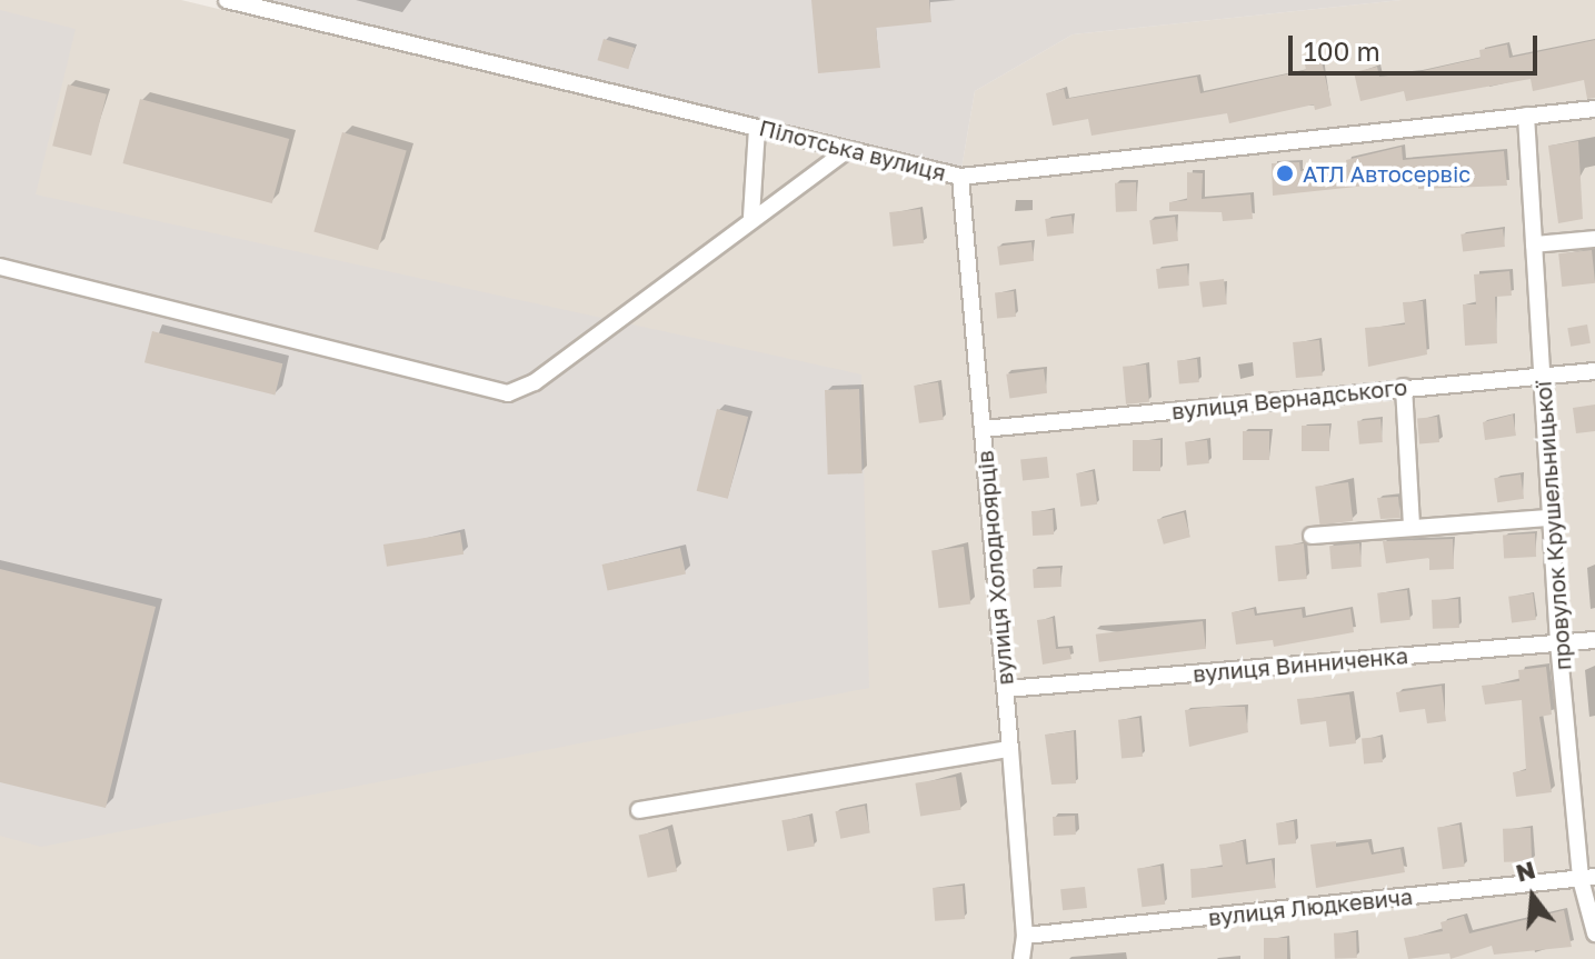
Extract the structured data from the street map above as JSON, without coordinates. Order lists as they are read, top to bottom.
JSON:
{
  "streets": {
    "street": [
      "Пілотська вулиця",
      "вулиця Вернадського",
      "провулок Крушельницької",
      "вулиця Холодноярців",
      "вулиця Винниченка",
      "вулиця Людкевича"
    ]
  },
  "crossings": [
    ["Пілотська вулиця", "провулок Крушельницької"],
    ["Пілотська вулиця", "вулиця Холодноярців"],
    ["вулиця Вернадського", "провулок Крушельницької"],
    ["вулиця Вернадського", "вулиця Холодноярців"],
    ["провулок Крушельницької", "вулиця Винниченка"],
    ["провулок Крушельницької", "вулиця Людкевича"],
    ["вулиця Холодноярців", "вулиця Винниченка"],
    ["вулиця Холодноярців", "вулиця Людкевича"]
  ],
  "places": ["АТЛ Автосервіс"],
  "scale_bar": "100 m",
  "north": "top"
}
